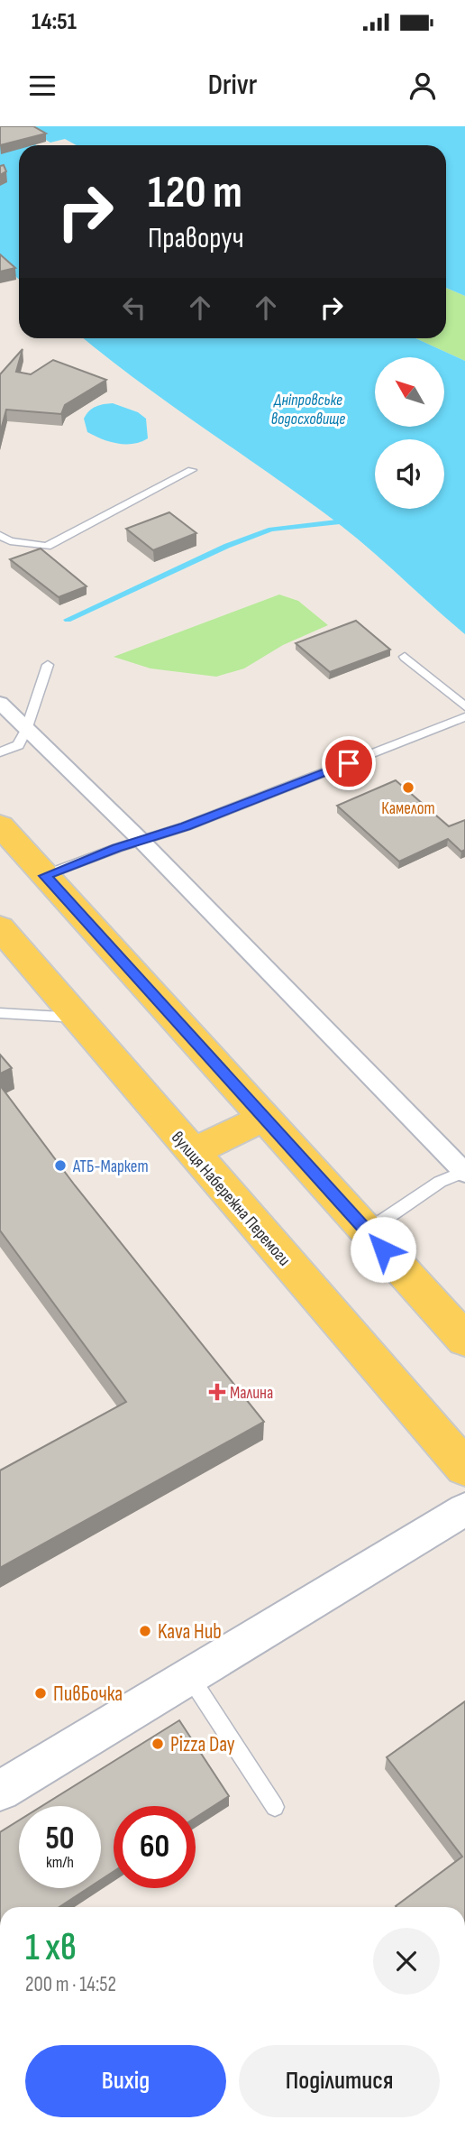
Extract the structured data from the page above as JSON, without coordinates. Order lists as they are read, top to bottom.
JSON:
{
  "streets": {
    "main road": ["вулиця Набережна Перемоги"]
  },
  "water": ["Дніпровське водосховище"],
  "places": {
    "other": [
      "Камелот",
      "АТБ-Маркет",
      "Kava Hub",
      "ПивБочка",
      "Pizza Day"
    ],
    "health": ["Малина"]
  },
  "north": "top left",
  "page": {
    "status": "14:51",
    "header": "Drivr",
    "turn": ["120 m", "Праворуч"],
    "speed": "50 km/h",
    "limit": "60",
    "heading": ["1 хв", "200 m · 14:52"],
    "buttons": ["Вихід", "Поділитися"]
  }
}
